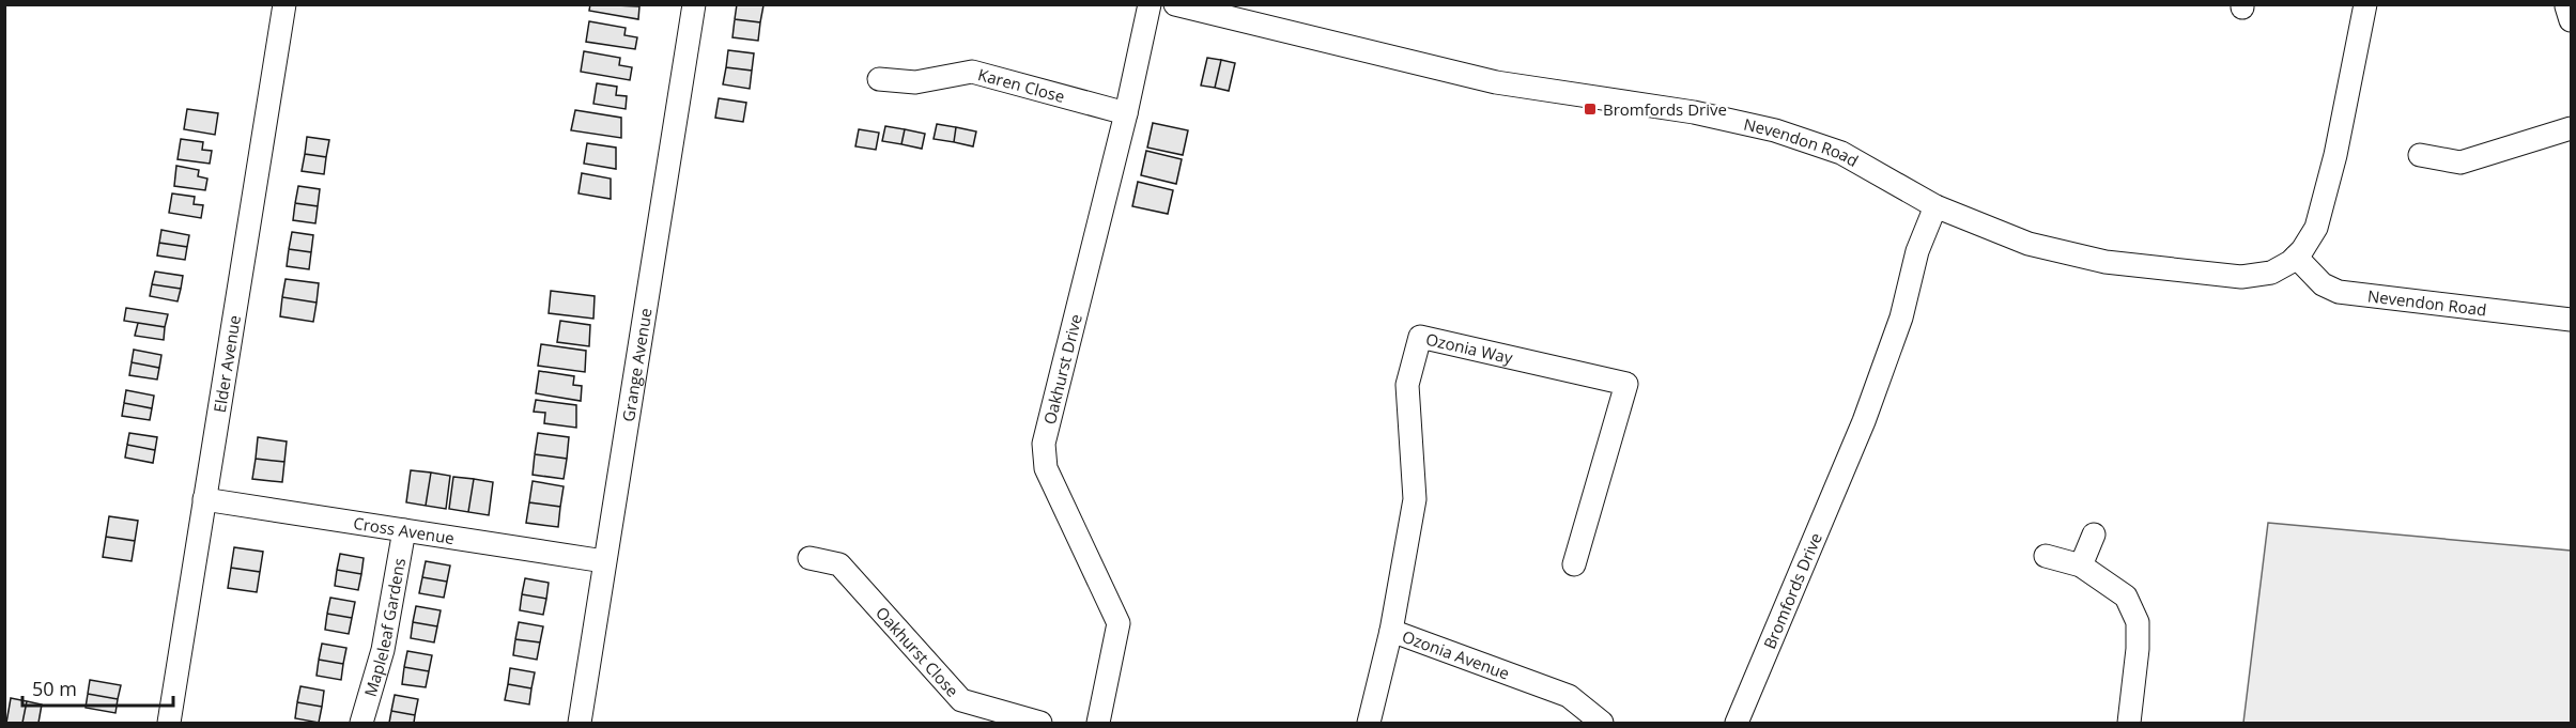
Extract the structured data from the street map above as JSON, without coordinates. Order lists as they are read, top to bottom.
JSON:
{
  "streets": {
    "street": [
      "Karen Close",
      "Nevendon Road",
      "Ozonia Way",
      "Elder Avenue",
      "Grange Avenue",
      "Oakhurst Drive",
      "Cross Avenue",
      "Bromfords Drive",
      "Mapleleaf Gardens",
      "Oakhurst Close",
      "Ozonia Avenue"
    ]
  },
  "crossings": [
    ["Karen Close", "Oakhurst Drive"],
    ["Nevendon Road", "Bromfords Drive"],
    ["Ozonia Way", "Ozonia Avenue"],
    ["Elder Avenue", "Cross Avenue"],
    ["Grange Avenue", "Cross Avenue"],
    ["Cross Avenue", "Mapleleaf Gardens"]
  ],
  "places": {
    "transit": ["Bromfords Drive"]
  },
  "scale_bar": "50 m"
}
